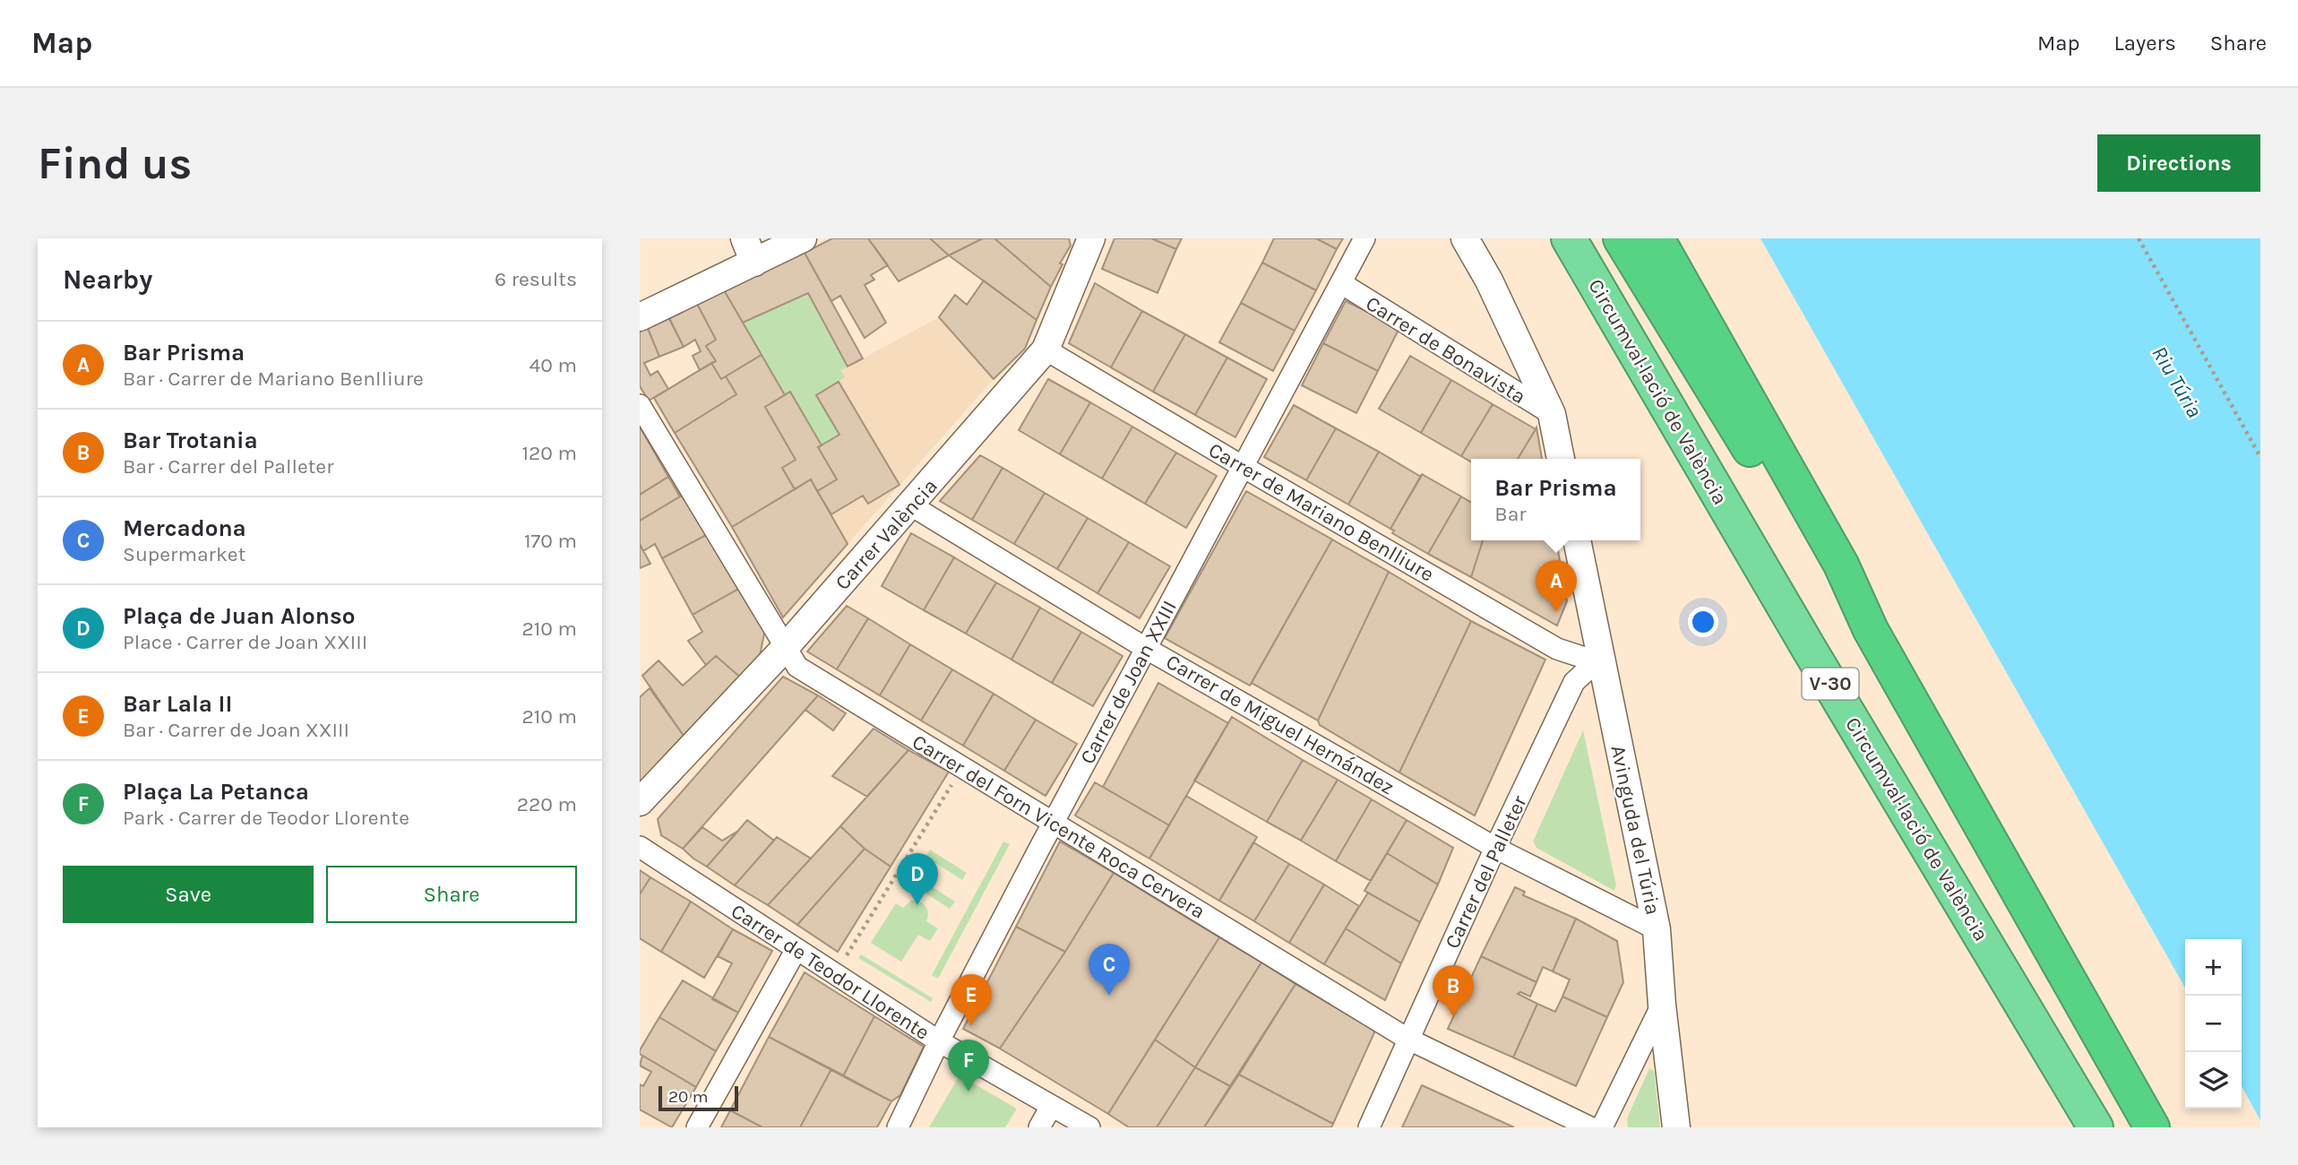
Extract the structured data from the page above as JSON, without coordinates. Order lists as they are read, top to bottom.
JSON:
{
  "streets": {
    "highway": ["Circumval·lació de València", "V-30"],
    "street": [
      "Carrer de Bonavista",
      "Carrer de Mariano Benlliure",
      "Carrer València",
      "Carrer de Joan XXIII",
      "Carrer de Miguel Hernández",
      "Carrer del Forn Vicente Roca Cervera",
      "Avinguda del Túria",
      "Carrer del Palleter",
      "Carrer de Teodor Llorente"
    ]
  },
  "crossings": [
    ["Carrer de Bonavista", "Carrer de Joan XXIII"],
    ["Carrer de Mariano Benlliure", "Carrer València"],
    ["Carrer de Mariano Benlliure", "Carrer de Joan XXIII"],
    ["Carrer de Mariano Benlliure", "Avinguda del Túria"],
    ["Carrer de Mariano Benlliure", "Carrer del Palleter"],
    ["Carrer València", "Carrer de Miguel Hernández"],
    ["Carrer València", "Carrer del Forn Vicente Roca Cervera"],
    ["Carrer de Joan XXIII", "Carrer de Miguel Hernández"],
    ["Carrer de Joan XXIII", "Carrer del Forn Vicente Roca Cervera"],
    ["Carrer de Joan XXIII", "Carrer de Teodor Llorente"],
    ["Carrer de Miguel Hernández", "Avinguda del Túria"],
    ["Carrer de Miguel Hernández", "Carrer del Palleter"],
    ["Carrer del Forn Vicente Roca Cervera", "Carrer del Palleter"],
    ["Avinguda del Túria", "Carrer del Palleter"]
  ],
  "water": ["Riu Túria"],
  "scale_bar": "20 m",
  "page": {
    "header": "Map",
    "nav": ["Map", "Layers", "Share"],
    "buttons": [
      "Directions",
      ["Save", "Share"]
    ],
    "title": "Find us",
    "heading": ["Nearby", "6 results"],
    "list": [
      {
        "mark": "A",
        "name": "Bar Prisma",
        "note": "Bar · Carrer de Mariano Benlliure",
        "value": "40 m"
      },
      {
        "mark": "B",
        "name": "Bar Trotania",
        "note": "Bar · Carrer del Palleter",
        "value": "120 m"
      },
      {
        "mark": "C",
        "name": "Mercadona",
        "note": "Supermarket",
        "value": "170 m"
      },
      {
        "mark": "D",
        "name": "Plaça de Juan Alonso",
        "note": "Place · Carrer de Joan XXIII",
        "value": "210 m"
      },
      {
        "mark": "E",
        "name": "Bar Lala II",
        "note": "Bar · Carrer de Joan XXIII",
        "value": "210 m"
      },
      {
        "mark": "F",
        "name": "Plaça La Petanca",
        "note": "Park · Carrer de Teodor Llorente",
        "value": "220 m"
      }
    ],
    "popup": ["Bar Prisma", "Bar"],
    "pins": [
      "A",
      "D",
      "C",
      "B",
      "E",
      "F"
    ],
    "map_buttons": ["+", "−"],
    "scale": "20 m"
  }
}
